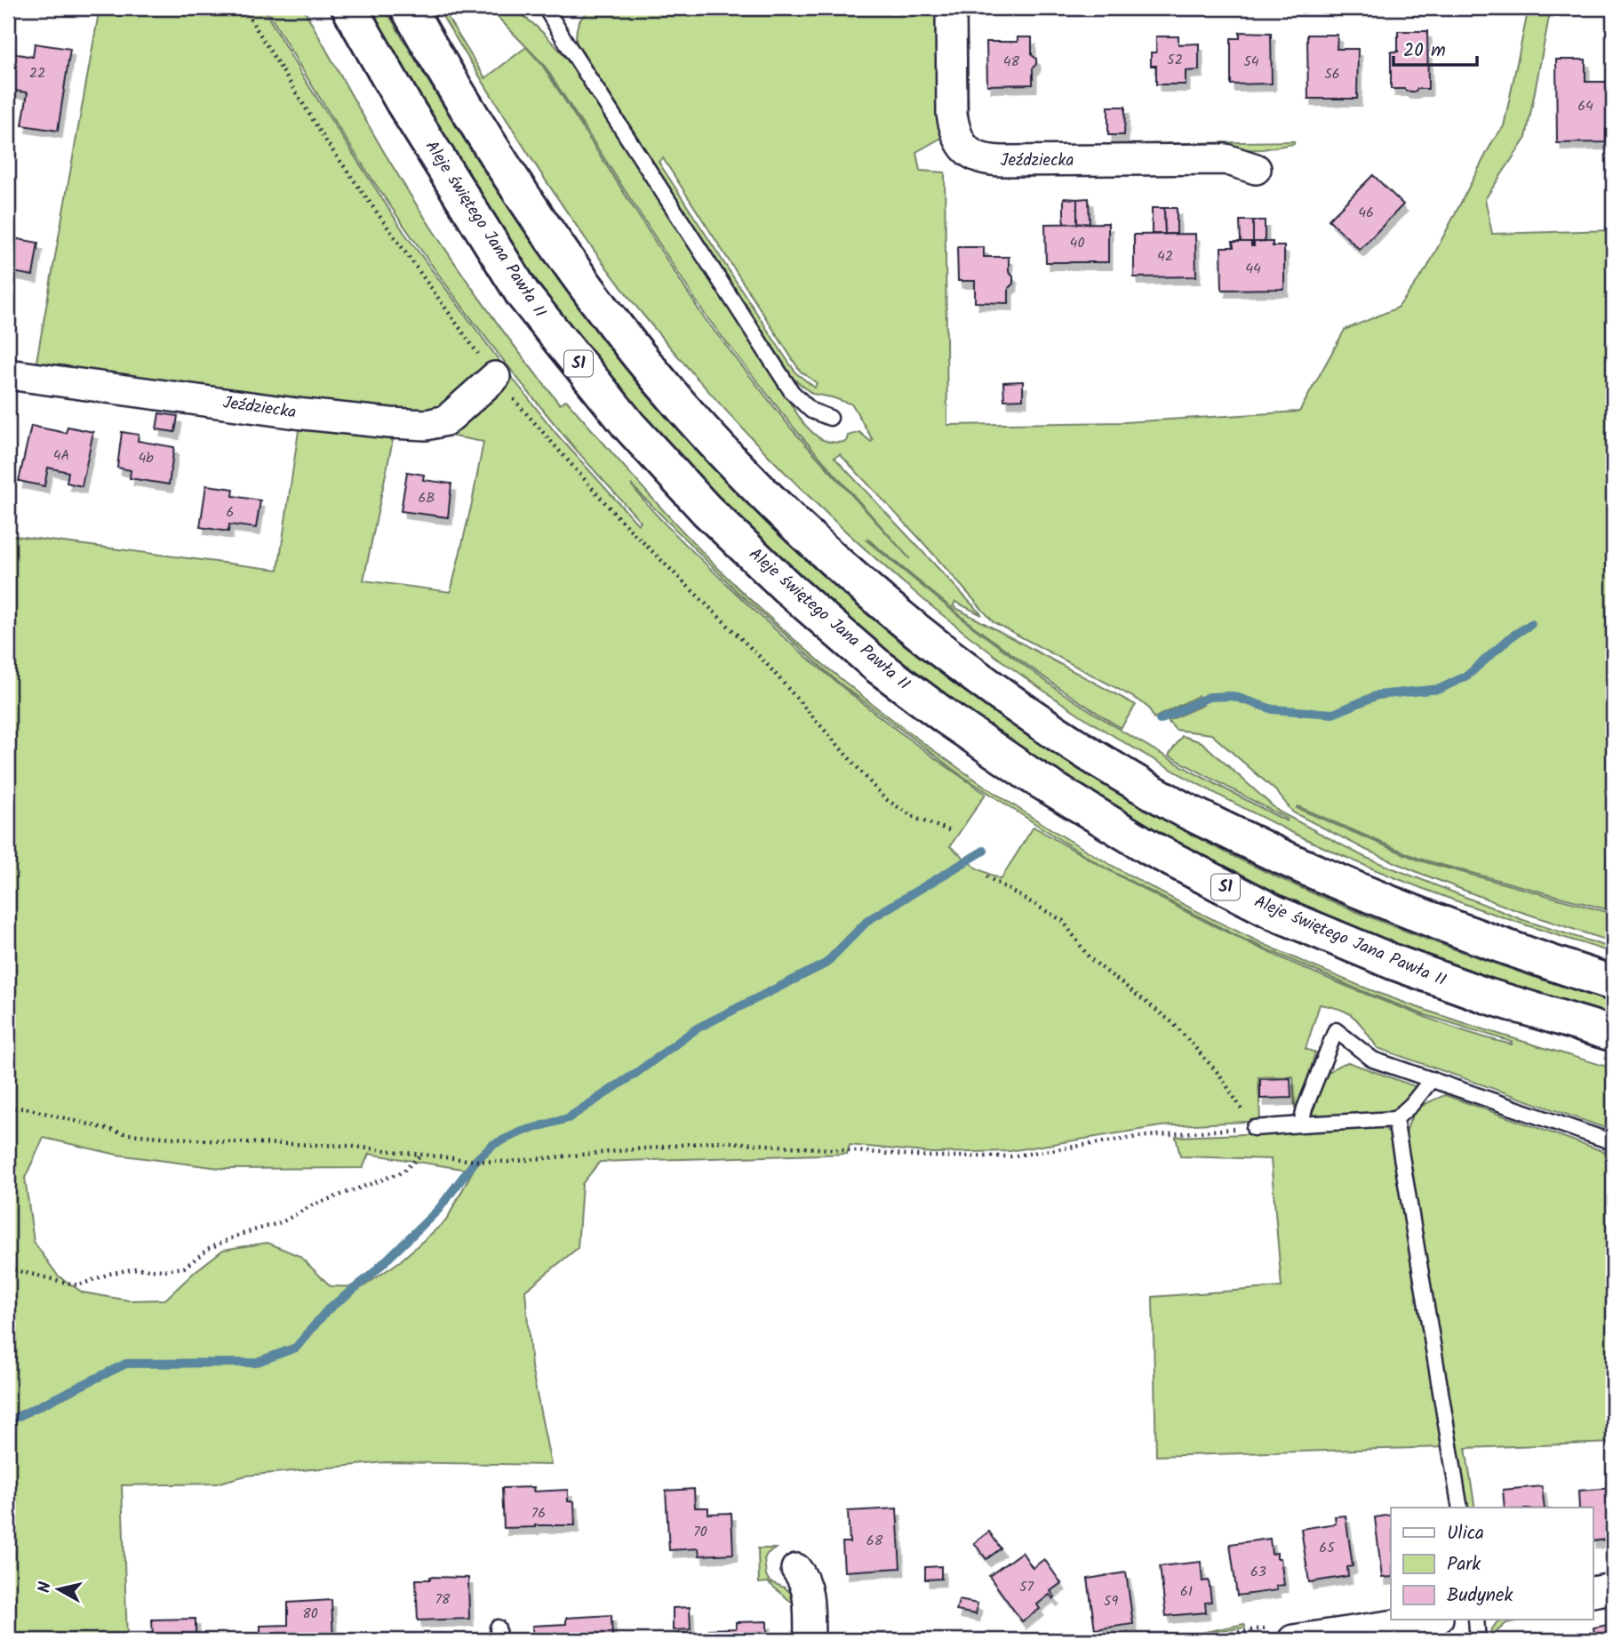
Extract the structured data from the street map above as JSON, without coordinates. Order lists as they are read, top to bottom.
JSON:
{
  "streets": {
    "highway": ["Aleje świętego Jana Pawła II", "S1"],
    "street": ["Jeździecka"]
  },
  "house_numbers": [
    "52",
    "48",
    "54",
    "22",
    "56",
    "64",
    "46",
    "40",
    "42",
    "44",
    "4A",
    "4b",
    "6B",
    "6",
    "76",
    "70",
    "68",
    "65",
    "63",
    "57",
    "61",
    "78",
    "59",
    "80"
  ],
  "legend": ["Ulica", "Park", "Budynek"],
  "scale_bar": "20 m",
  "north": "left"
}
